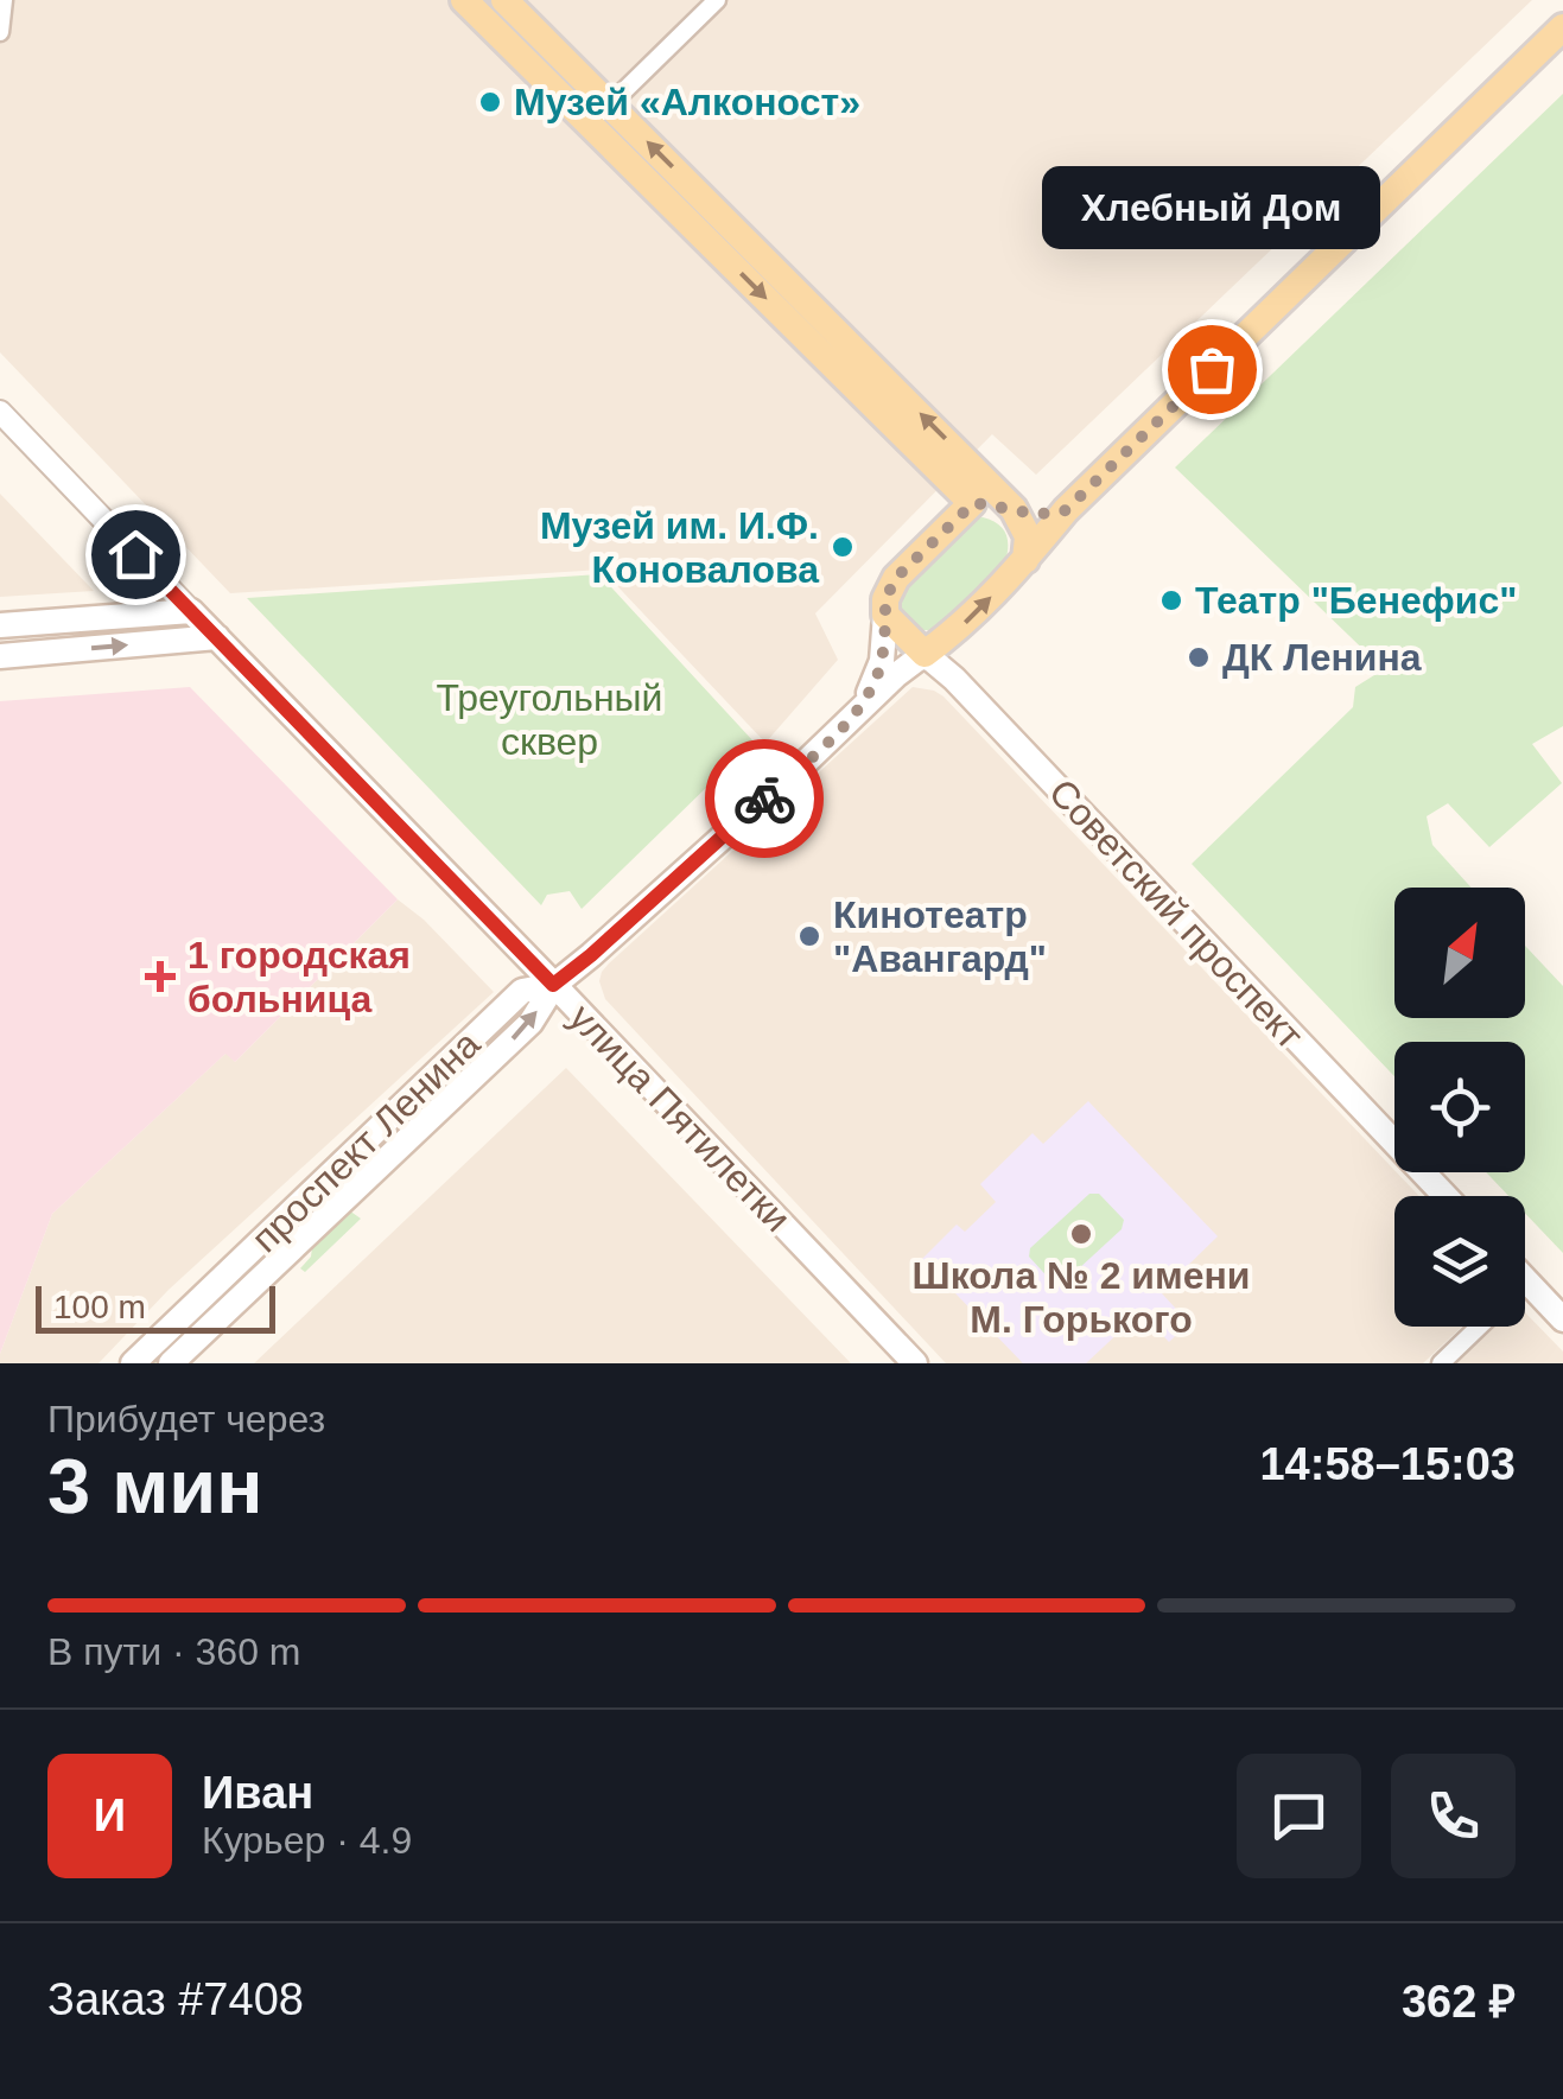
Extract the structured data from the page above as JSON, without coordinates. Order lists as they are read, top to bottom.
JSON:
{
  "streets": {
    "main road": ["Советский проспект", "улица Пятилетки", "проспект Ленина"]
  },
  "crossings": [
    ["Советский проспект", "проспект Ленина"],
    ["улица Пятилетки", "проспект Ленина"]
  ],
  "parks": ["Треугольный сквер"],
  "places": {
    "other": [
      "Музей «Алконост»",
      "Хлебный Дом",
      "Музей им. И.Ф. Коновалова",
      "Театр \"Бенефис\"",
      "ДК Ленина",
      "Кинотеатр \"Авангард\"",
      "Школа № 2 имени М. Горького"
    ],
    "health": ["1 городская больница"]
  },
  "scale_bar": "100 m",
  "north": "top right",
  "page": {
    "bubble": "Хлебный Дом",
    "scale": "100 m",
    "heading": ["3 мин", "Прибудет через", "14:58–15:03"],
    "panel": [
      "Иван",
      "Курьер · 4.9",
      "Заказ #7408",
      "362 ₽"
    ],
    "bar": "В пути · 360 m",
    "round": "И"
  }
}
